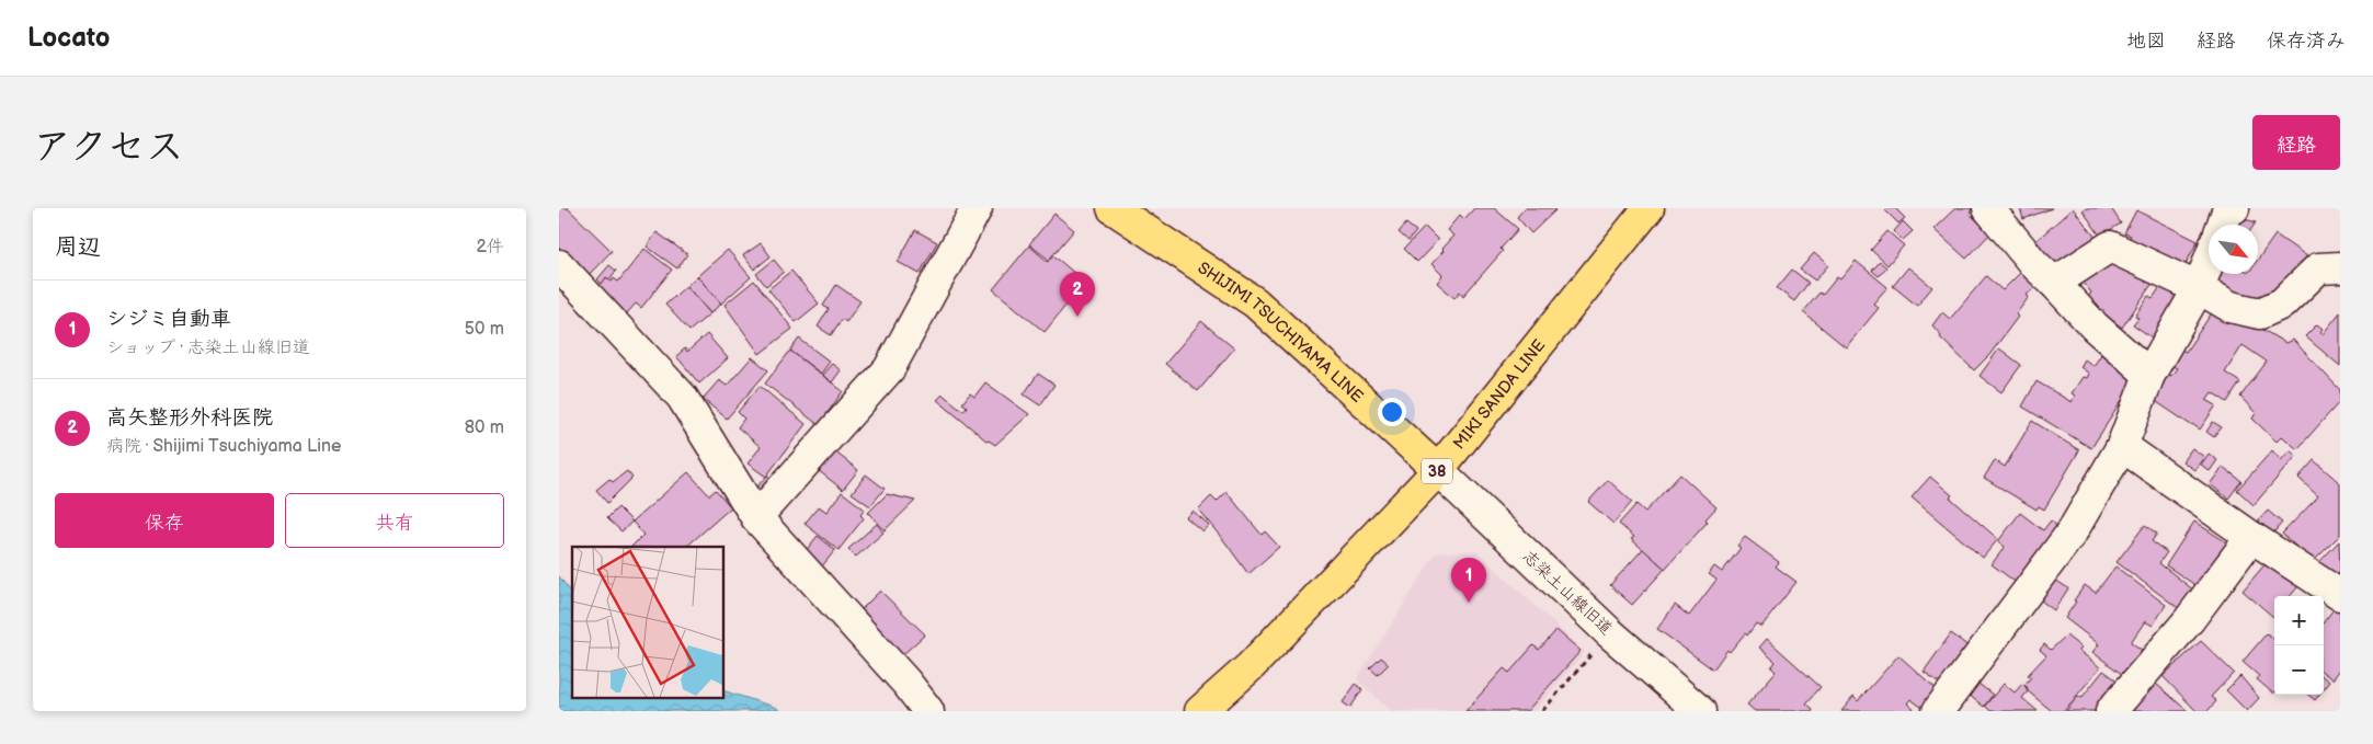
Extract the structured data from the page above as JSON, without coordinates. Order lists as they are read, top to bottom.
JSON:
{
  "streets": {
    "main road": ["SHIJIMI TSUCHIYAMA LINE", "MIKI SANDA LINE", "38"],
    "street": ["志染土山線旧道"]
  },
  "crossings": [
    ["SHIJIMI TSUCHIYAMA LINE", "MIKI SANDA LINE"],
    ["SHIJIMI TSUCHIYAMA LINE", "志染土山線旧道"],
    ["MIKI SANDA LINE", "志染土山線旧道"]
  ],
  "north": "bottom right",
  "page": {
    "header": "Locato",
    "nav": ["地図", "経路", "保存済み"],
    "title": "アクセス",
    "buttons": [
      "経路",
      ["保存", "共有"]
    ],
    "heading": ["周辺", "2件"],
    "pins": ["2", "1"],
    "list": [
      {
        "mark": "1",
        "name": "シジミ自動車",
        "note": "ショップ · 志染土山線旧道",
        "value": "50 m"
      },
      {
        "mark": "2",
        "name": "高矢整形外科医院",
        "note": "病院 · Shijimi Tsuchiyama Line",
        "value": "80 m"
      }
    ],
    "map_buttons": ["+", "−"]
  }
}
